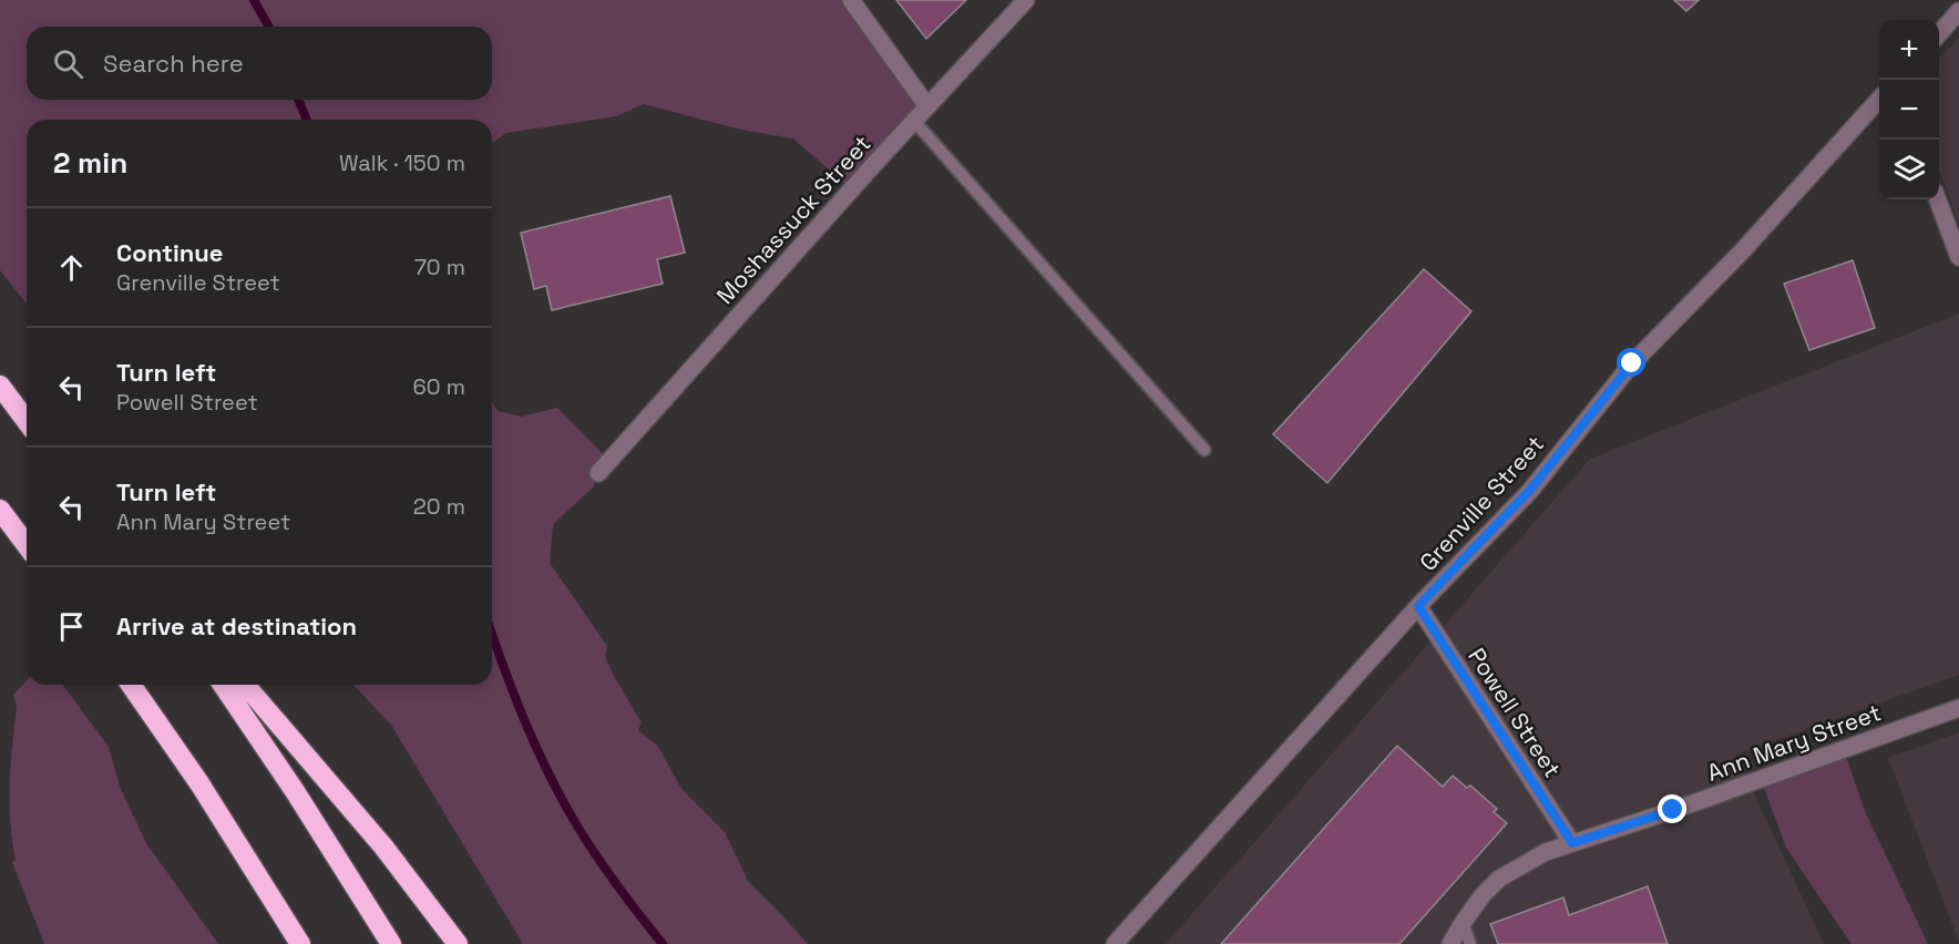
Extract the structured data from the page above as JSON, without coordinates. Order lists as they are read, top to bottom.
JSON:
{
  "streets": {
    "street": [
      "Moshassuck Street",
      "Grenville Street",
      "Powell Street",
      "Ann Mary Street"
    ]
  },
  "crossings": [
    ["Grenville Street", "Powell Street"],
    ["Powell Street", "Ann Mary Street"]
  ],
  "page": {
    "map_buttons": ["+", "−"],
    "search": "Search here",
    "heading": ["2 min", "Walk · 150 m"],
    "list": [
      ["Continue", "Grenville Street", "70 m"],
      ["Turn left", "Powell Street", "60 m"],
      ["Turn left", "Ann Mary Street", "20 m"],
      "Arrive at destination"
    ]
  }
}
